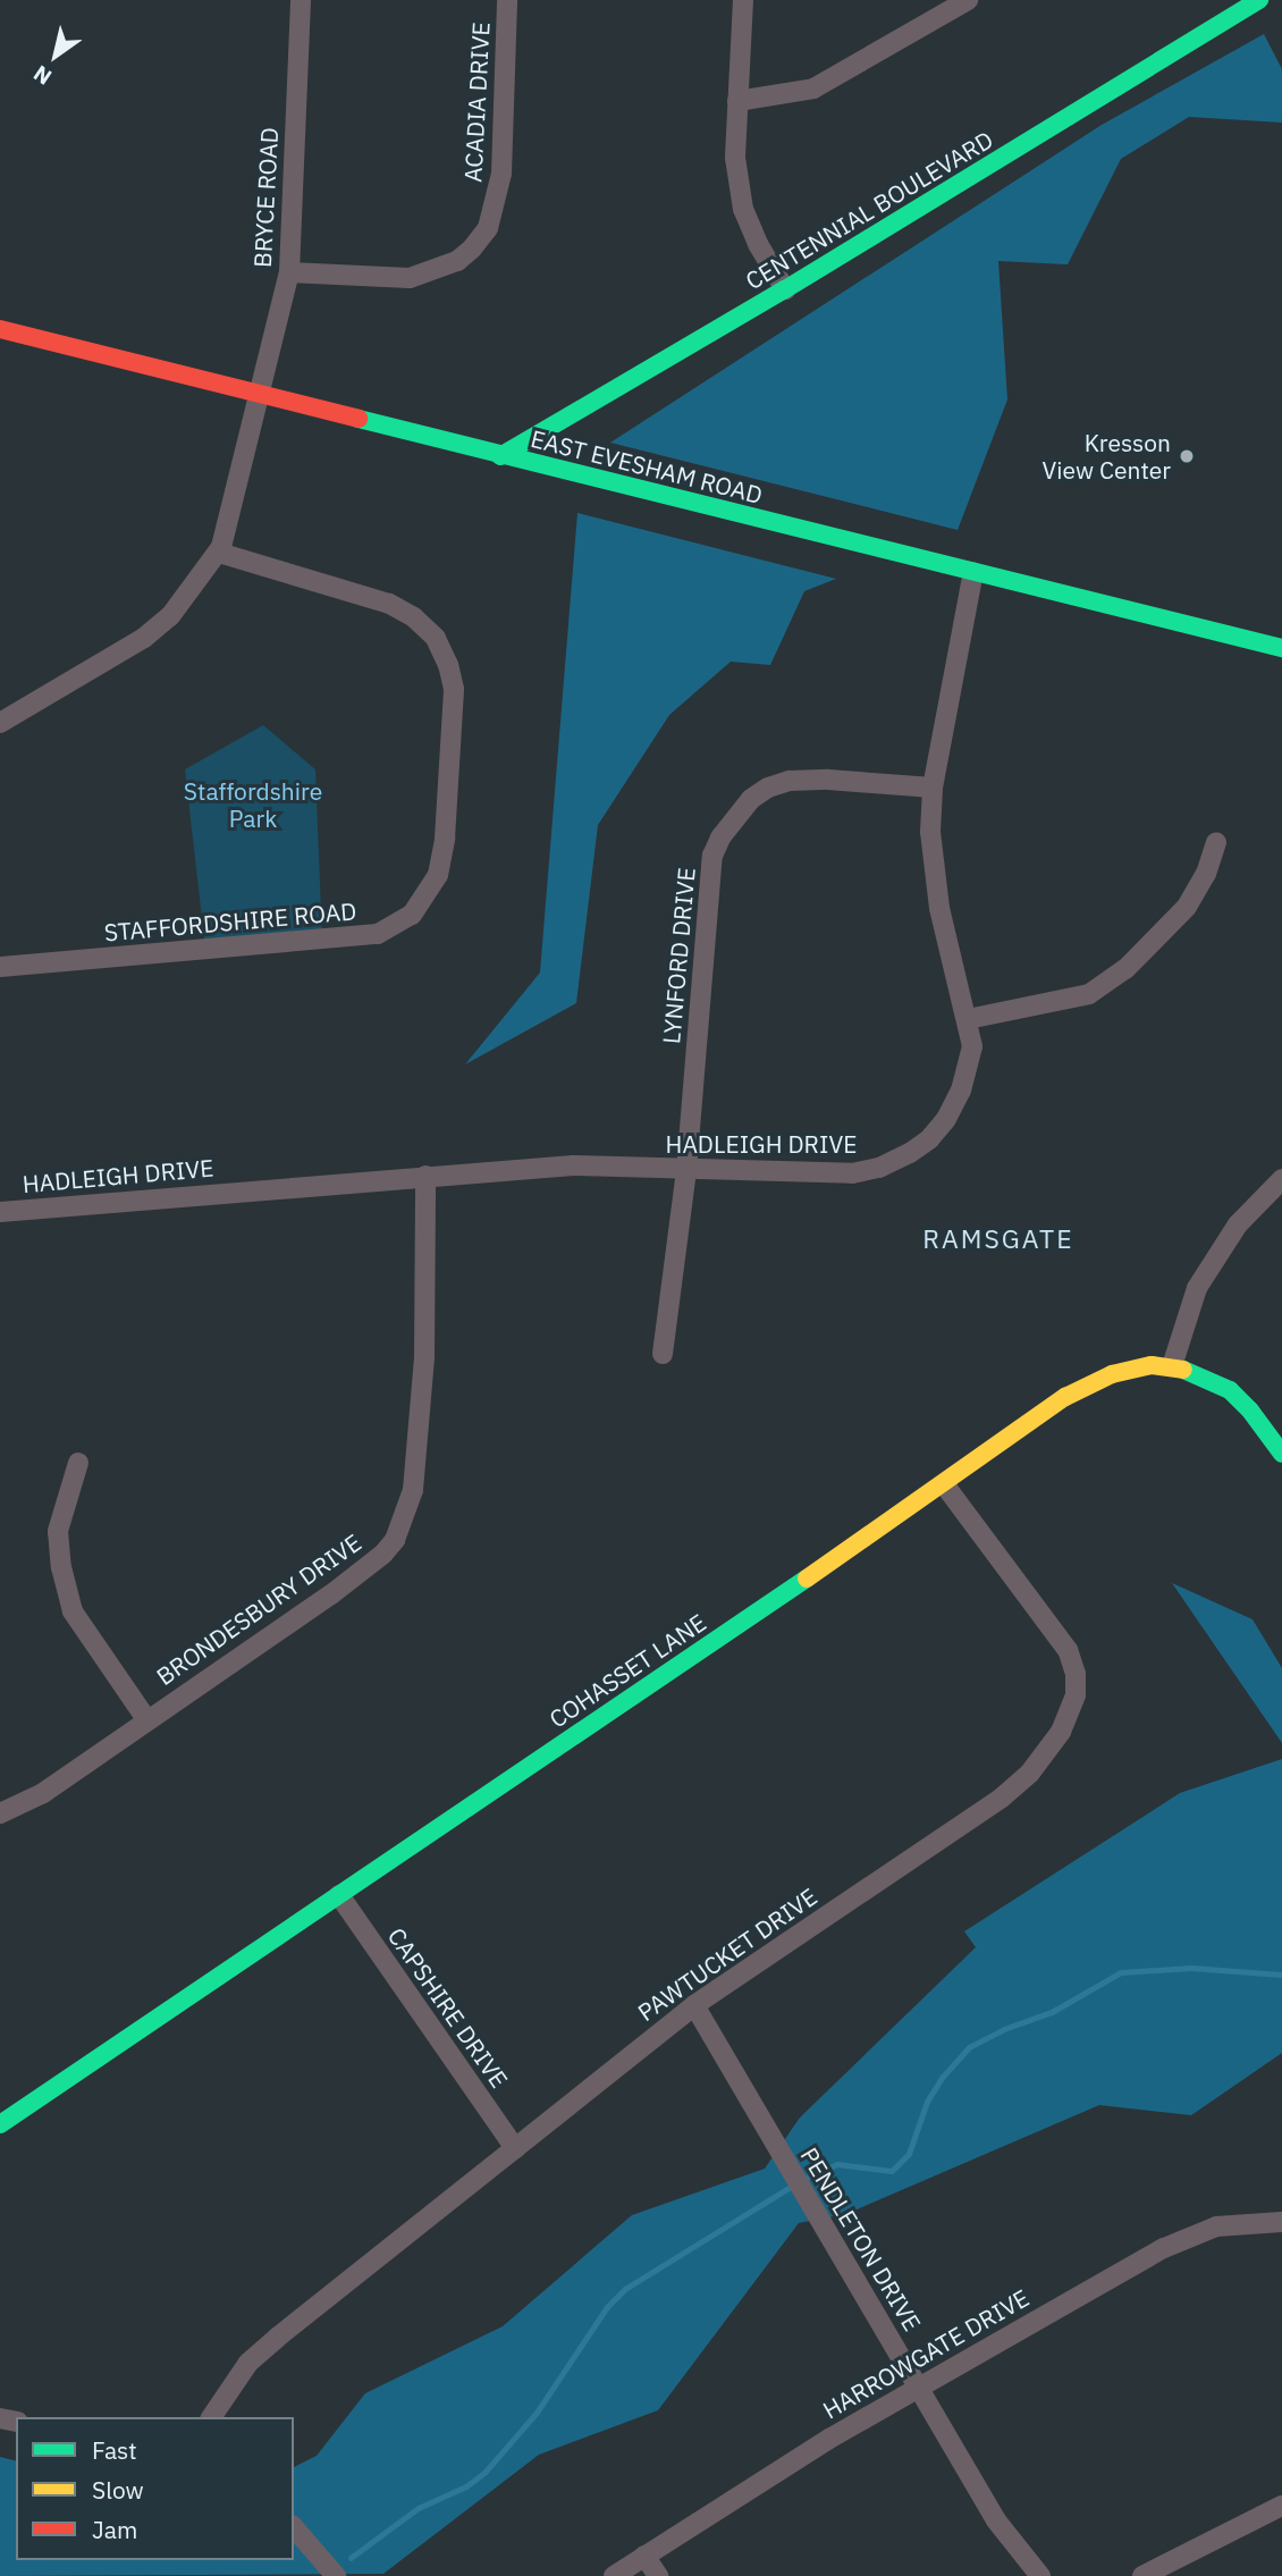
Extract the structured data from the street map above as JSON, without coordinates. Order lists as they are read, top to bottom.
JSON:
{
  "streets": {
    "main road": ["CENTENNIAL BOULEVARD", "EAST EVESHAM ROAD", "COHASSET LANE"],
    "street": [
      "ACADIA DRIVE",
      "BRYCE ROAD",
      "STAFFORDSHIRE ROAD",
      "LYNFORD DRIVE",
      "HADLEIGH DRIVE",
      "BRONDESBURY DRIVE",
      "PAWTUCKET DRIVE",
      "CAPSHIRE DRIVE",
      "PENDLETON DRIVE",
      "HARROWGATE DRIVE"
    ]
  },
  "crossings": [
    ["ACADIA DRIVE", "BRYCE ROAD"],
    ["BRYCE ROAD", "EAST EVESHAM ROAD"],
    ["BRYCE ROAD", "STAFFORDSHIRE ROAD"],
    ["CENTENNIAL BOULEVARD", "EAST EVESHAM ROAD"],
    ["EAST EVESHAM ROAD", "HADLEIGH DRIVE"],
    ["LYNFORD DRIVE", "HADLEIGH DRIVE"],
    ["HADLEIGH DRIVE", "BRONDESBURY DRIVE"],
    ["COHASSET LANE", "PAWTUCKET DRIVE"],
    ["COHASSET LANE", "CAPSHIRE DRIVE"],
    ["PAWTUCKET DRIVE", "CAPSHIRE DRIVE"],
    ["PAWTUCKET DRIVE", "PENDLETON DRIVE"],
    ["PENDLETON DRIVE", "HARROWGATE DRIVE"]
  ],
  "districts": ["RAMSGATE"],
  "parks": ["Staffordshire Park"],
  "places": ["Kresson View Center"],
  "legend": ["Fast", "Slow", "Jam"],
  "north": "bottom left"
}
